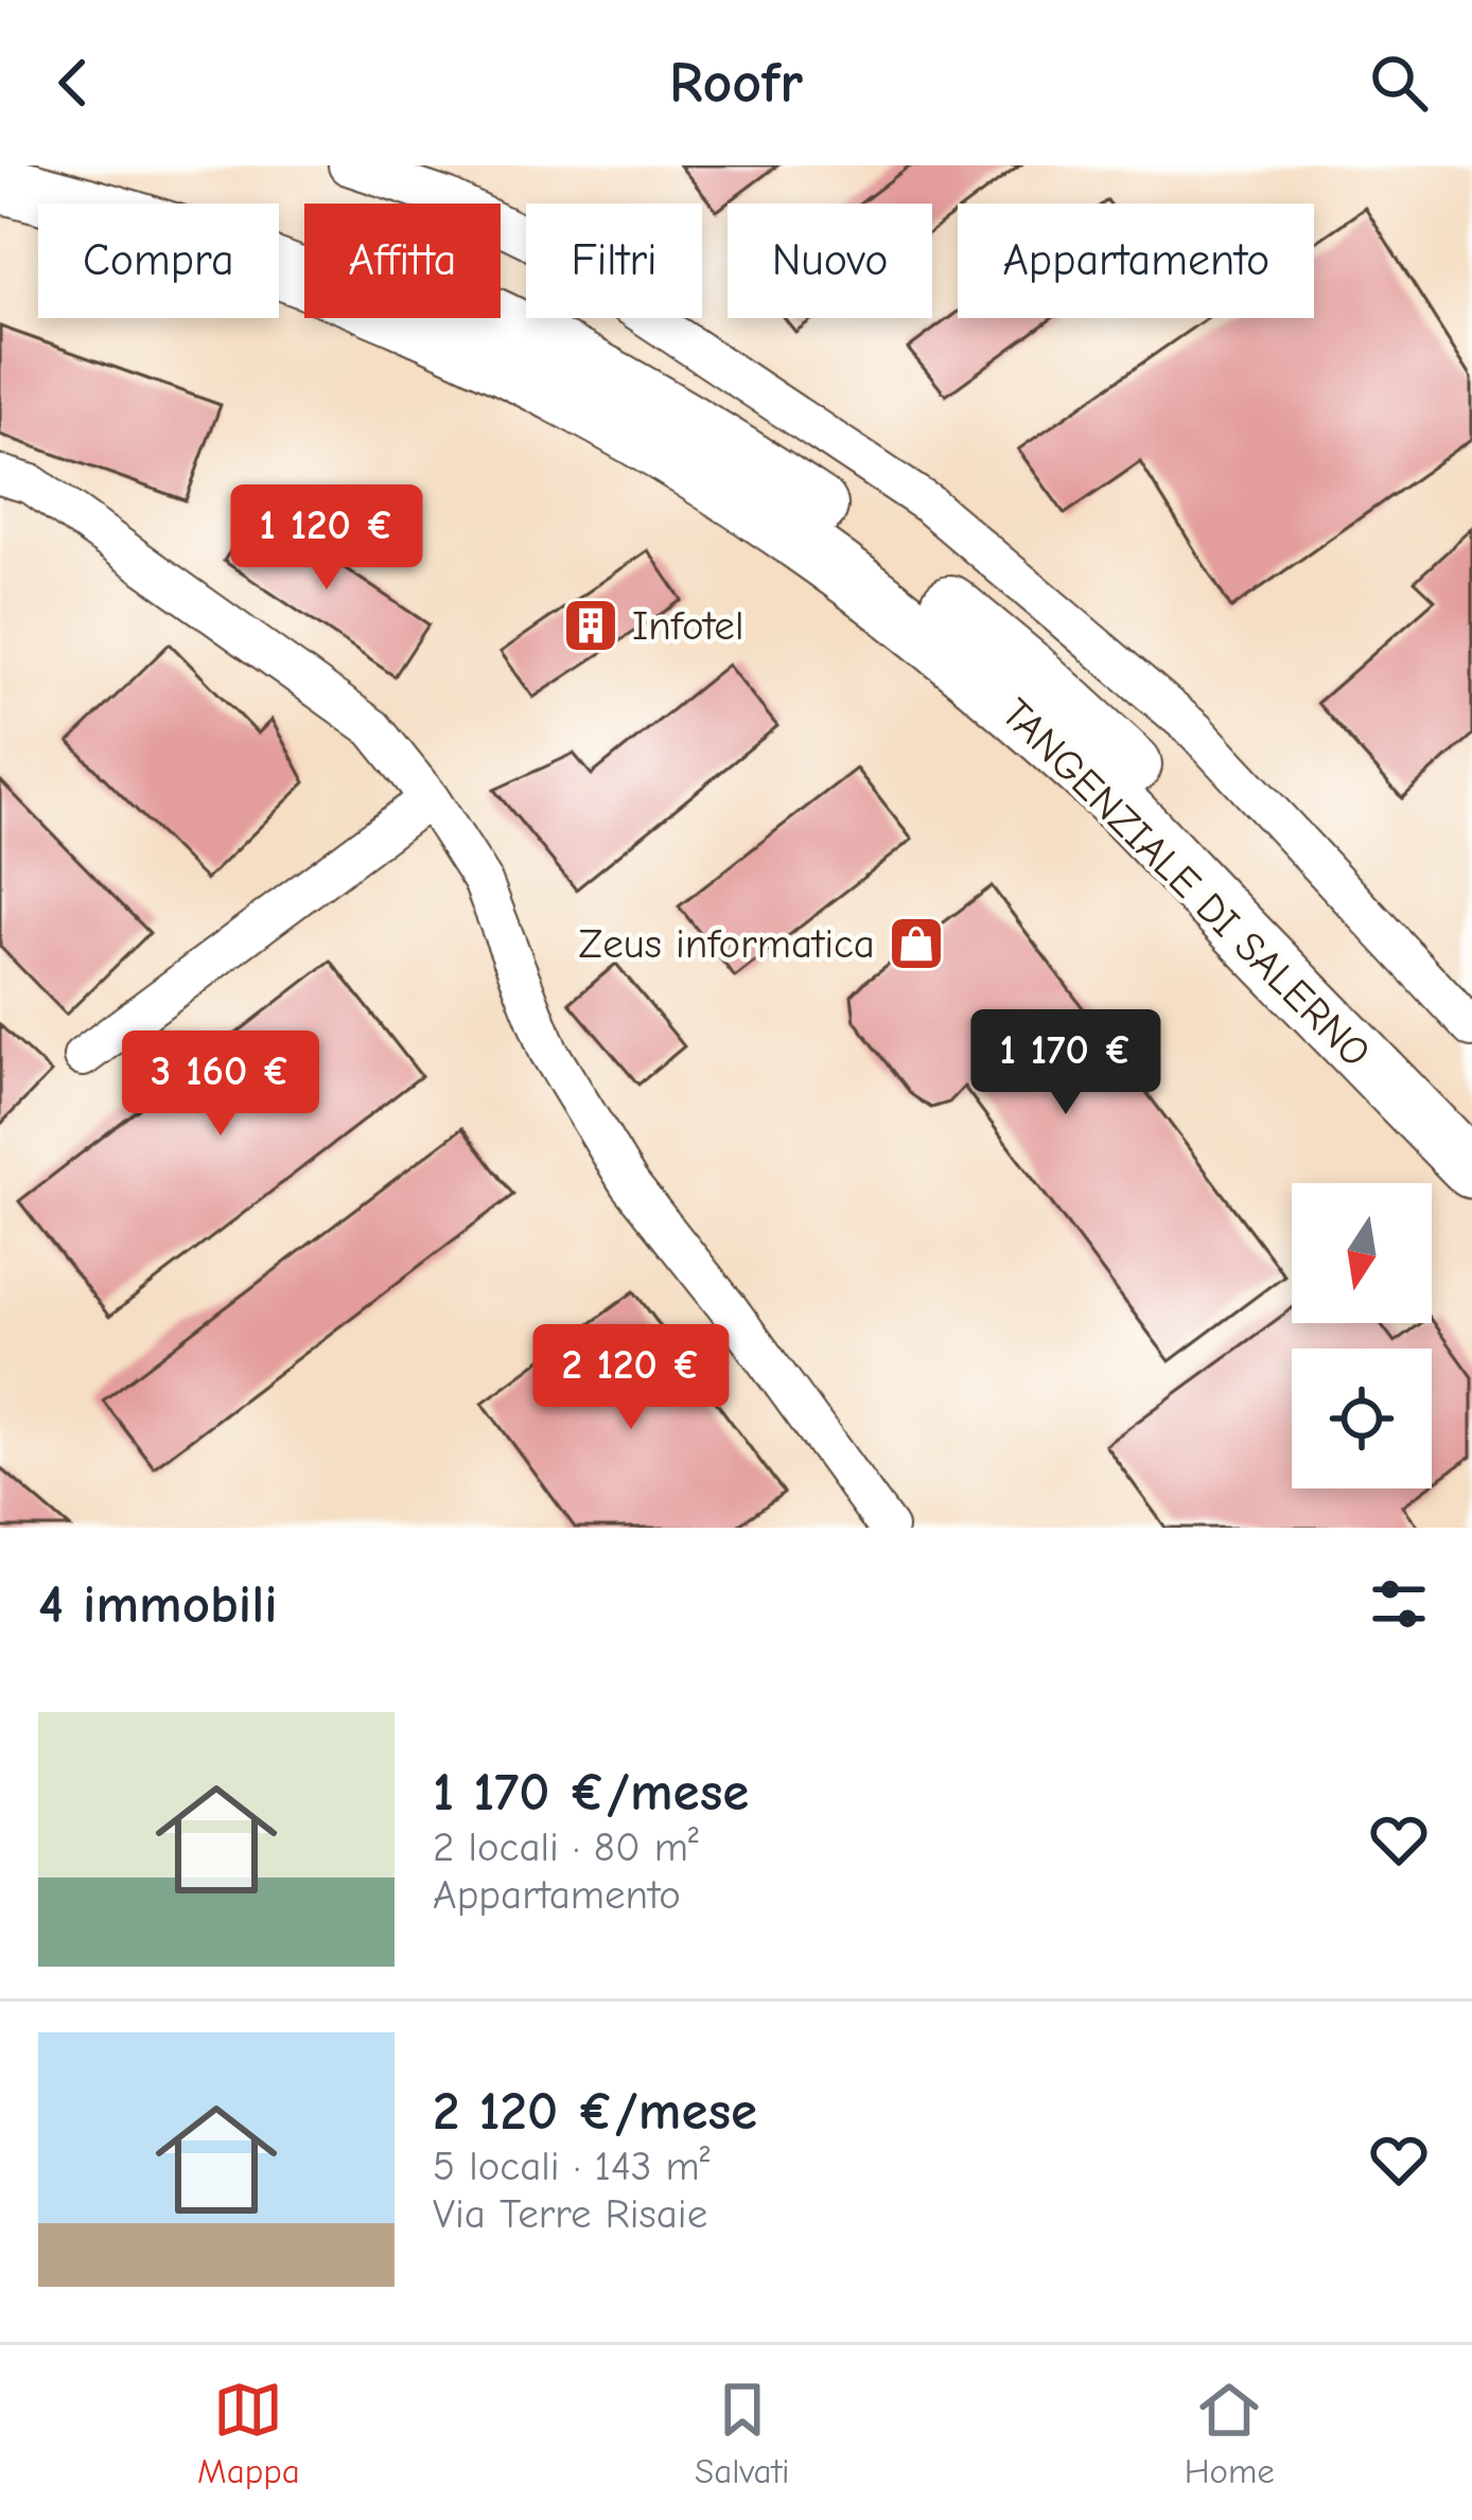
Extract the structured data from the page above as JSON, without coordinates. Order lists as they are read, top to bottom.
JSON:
{
  "streets": {
    "highway": ["TANGENZIALE DI SALERNO"]
  },
  "places": {
    "building": ["Infotel"],
    "shop": ["Zeus informatica"]
  },
  "north": "bottom",
  "page": {
    "header": "Roofr",
    "chip": [
      "Compra",
      "Affitta",
      "Filtri",
      "Nuovo",
      "Appartamento"
    ],
    "price": [
      "1 120 €",
      "1 170 €",
      "3 160 €",
      "2 120 €"
    ],
    "heading": "4 immobili",
    "list": [
      {
        "name": "1 170 €/mese",
        "note": "2 locali · 80 m² · Appartamento"
      },
      {
        "name": "2 120 €/mese",
        "note": "5 locali · 143 m² · Via Terre Risaie"
      }
    ],
    "tabs": ["Mappa", "Salvati", "Home"]
  }
}
